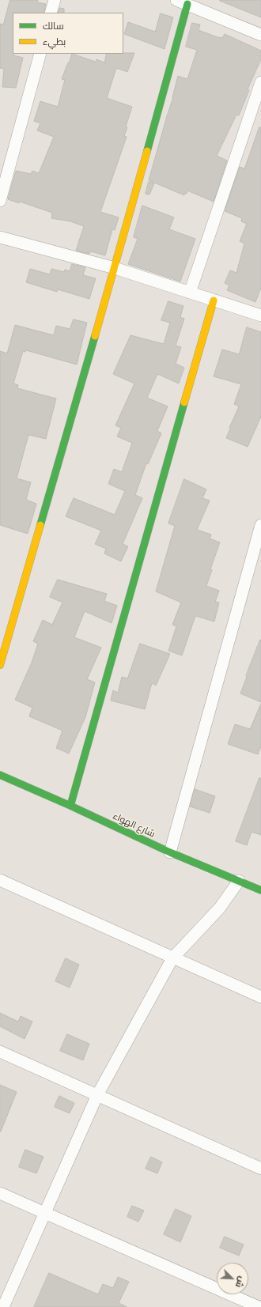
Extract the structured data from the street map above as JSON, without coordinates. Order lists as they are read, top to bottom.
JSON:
{
  "streets": {
    "street": ["شارع الهواء"]
  },
  "legend": ["سالك", "بطيء"],
  "north": "bottom right"
}
